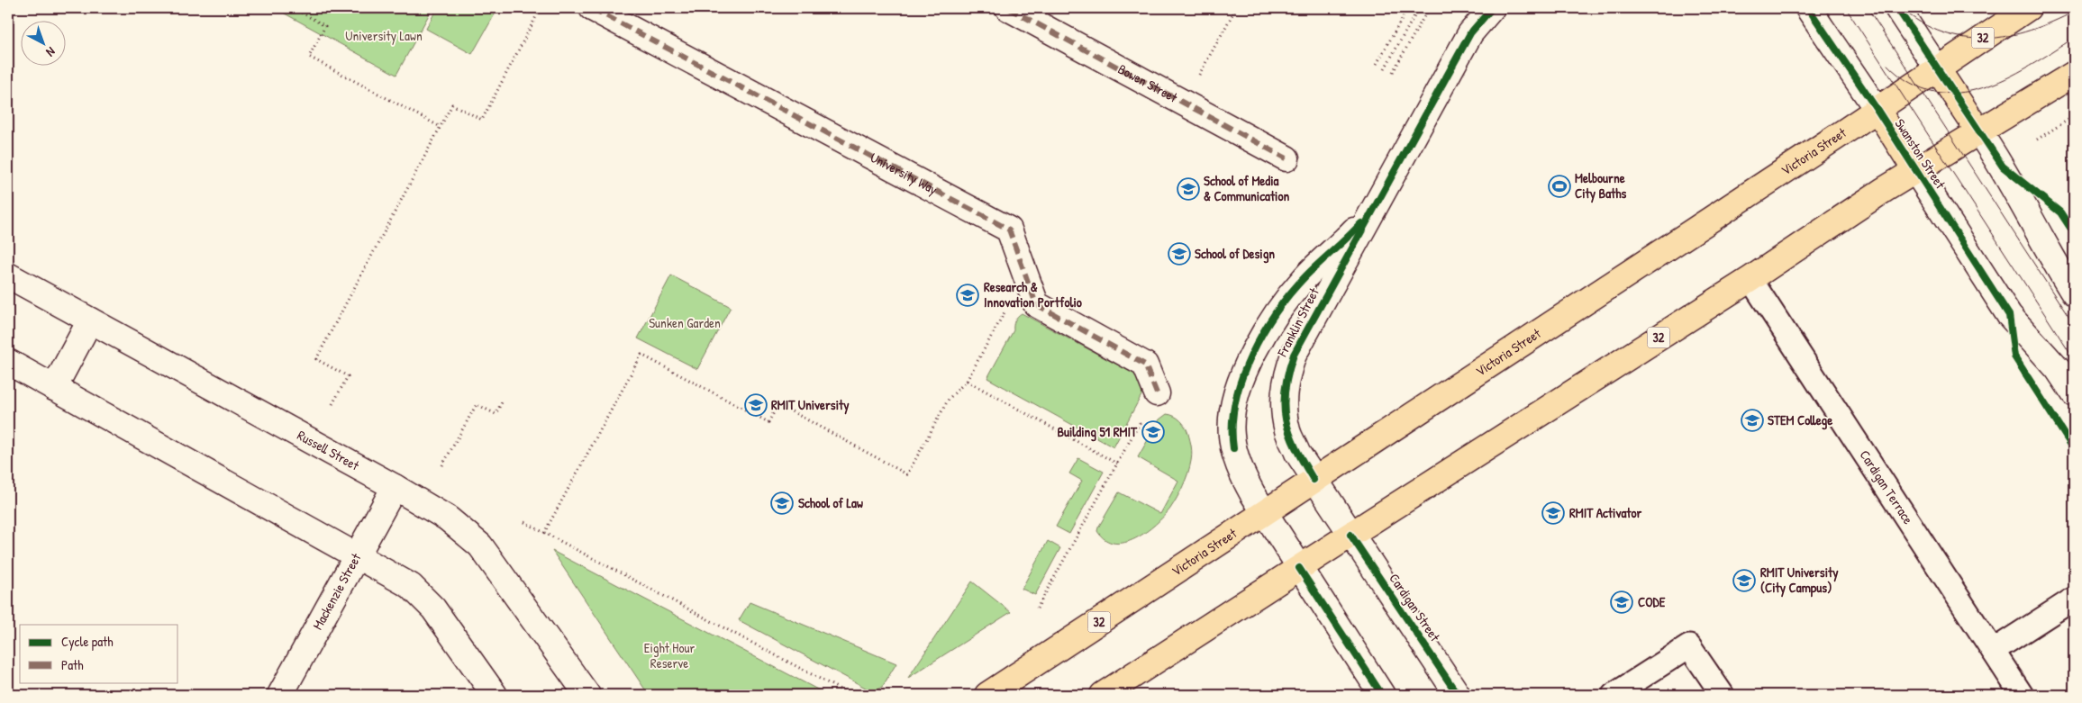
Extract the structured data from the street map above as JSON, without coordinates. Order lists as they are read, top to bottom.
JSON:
{
  "streets": {
    "main road": ["32", "Victoria Street", "Swanston Street"],
    "street": [
      "Bowen Street",
      "University Way",
      "Franklin Street",
      "Russell Street",
      "Mackenzie Street",
      "Cardigan Street"
    ],
    "lane": ["Cardigan Terrace"]
  },
  "crossings": [
    ["32", "Swanston Street"],
    ["32", "Cardigan Terrace"],
    ["32", "Cardigan Street"],
    ["Victoria Street", "Swanston Street"],
    ["Victoria Street", "Franklin Street"],
    ["Victoria Street", "Cardigan Street"],
    ["Franklin Street", "Cardigan Street"],
    ["Russell Street", "Mackenzie Street"]
  ],
  "parks": ["University Lawn", "Sunken Garden", "Eight Hour Reserve"],
  "places": {
    "sports": ["Melbourne City Baths"],
    "school or university": [
      "School of Media & Communication",
      "School of Design",
      "Research & Innovation Portfolio",
      "RMIT University",
      "STEM College",
      "Building 51 RMIT",
      "School of Law",
      "RMIT Activator",
      "RMIT University (City Campus)",
      "CODE"
    ]
  },
  "legend": ["Cycle path", "Path"],
  "north": "bottom right"
}
